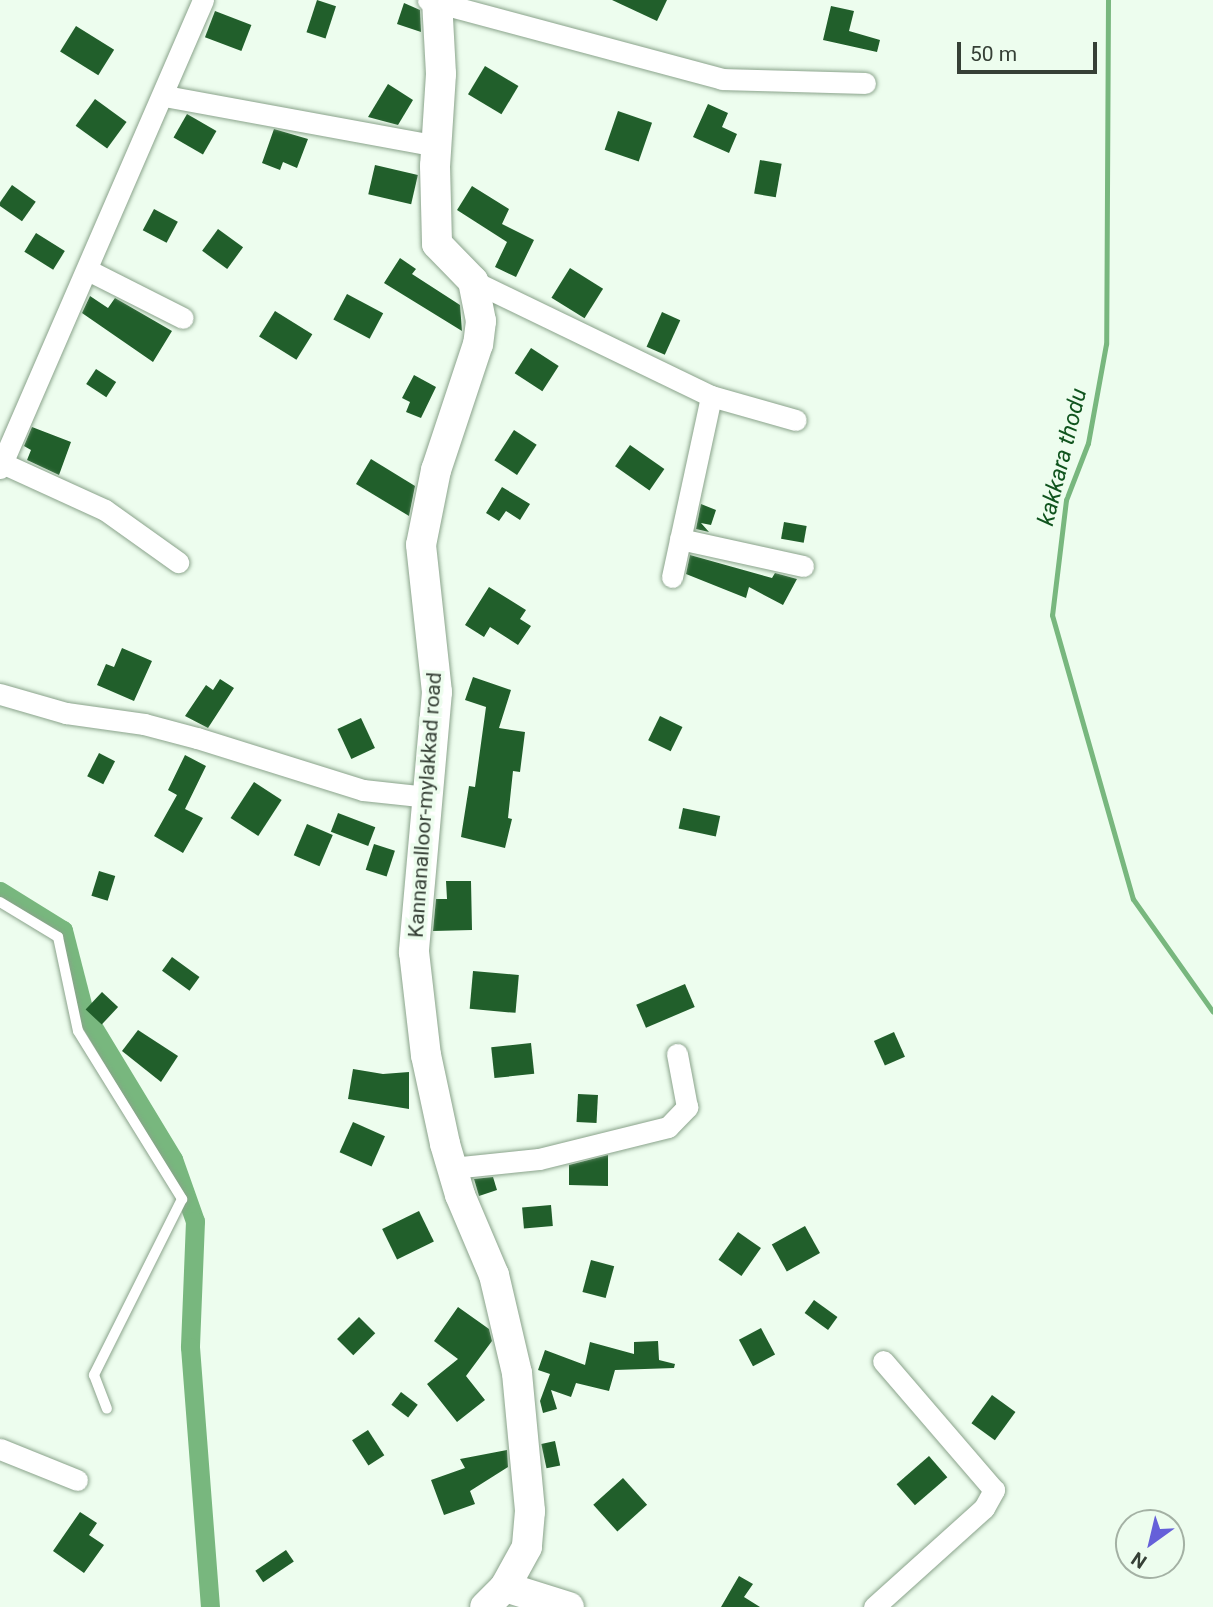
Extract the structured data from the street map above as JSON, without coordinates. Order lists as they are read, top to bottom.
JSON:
{
  "streets": {
    "main road": ["Kannanalloor-mylakkad road"]
  },
  "water": ["kakkara thodu"],
  "scale_bar": "50 m",
  "north": "bottom left"
}
